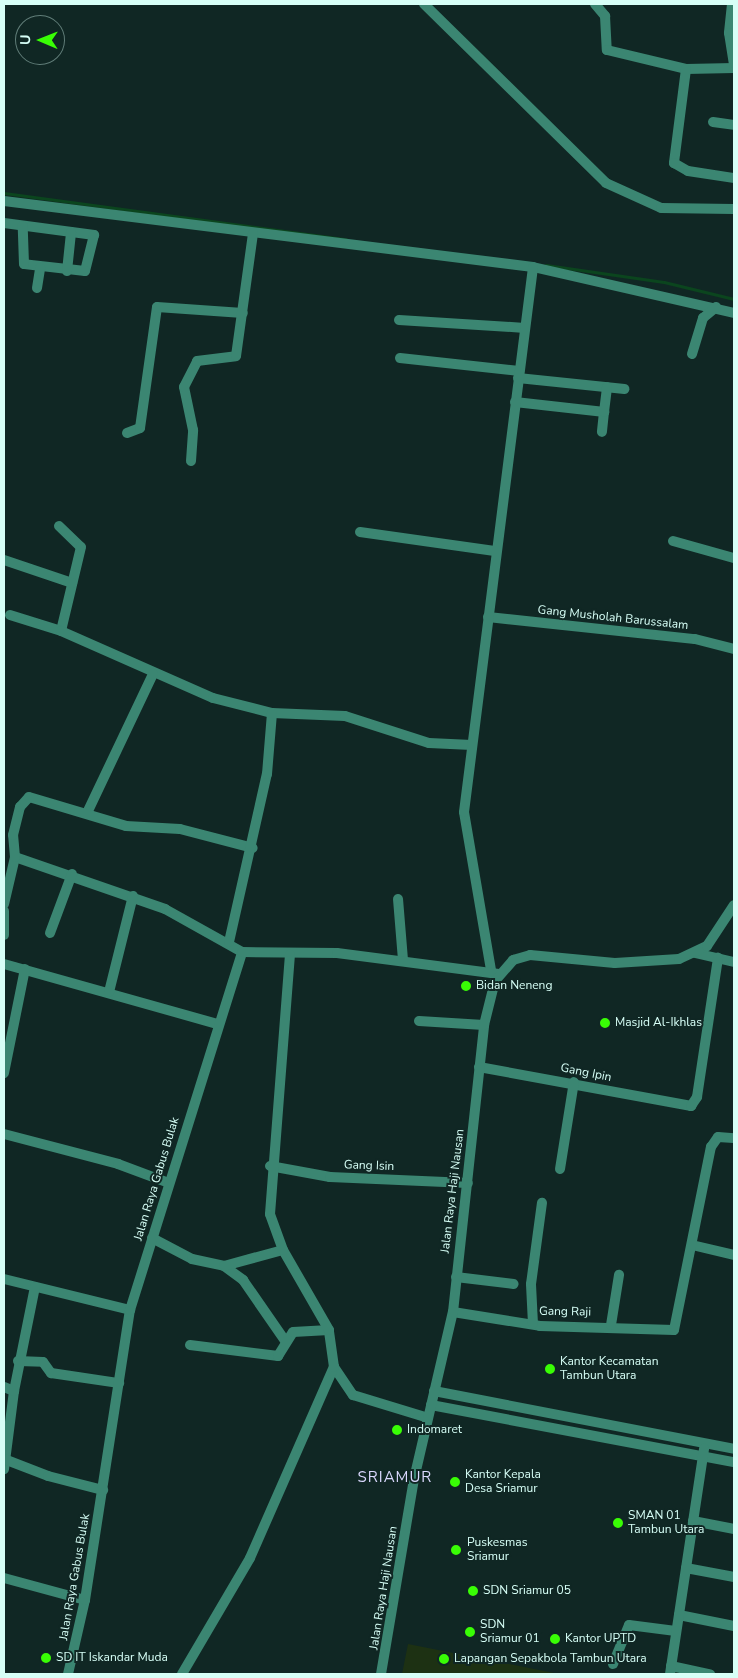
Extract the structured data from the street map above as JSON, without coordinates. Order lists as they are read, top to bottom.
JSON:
{
  "streets": {
    "street": [
      "Gang Musholah Barussalam",
      "Gang Ipin",
      "Gang Isin",
      "Jalan Raya Gabus Bulak",
      "Jalan Raya Haji Nausan",
      "Gang Raji"
    ]
  },
  "crossings": [
    ["Gang Ipin", "Jalan Raya Haji Nausan"],
    ["Gang Isin", "Jalan Raya Haji Nausan"],
    ["Jalan Raya Haji Nausan", "Gang Raji"]
  ],
  "districts": ["SRIAMUR"],
  "places": [
    "Bidan Neneng",
    "Masjid Al-Ikhlas",
    "Kantor Kecamatan Tambun Utara",
    "Indomaret",
    "Kantor Kepala Desa Sriamur",
    "SMAN 01 Tambun Utara",
    "Puskesmas Sriamur",
    "SDN Sriamur 05",
    "SDN Sriamur 01",
    "Kantor UPTD",
    "SD IT Iskandar Muda",
    "Lapangan Sepakbola Tambun Utara"
  ],
  "north": "left"
}
